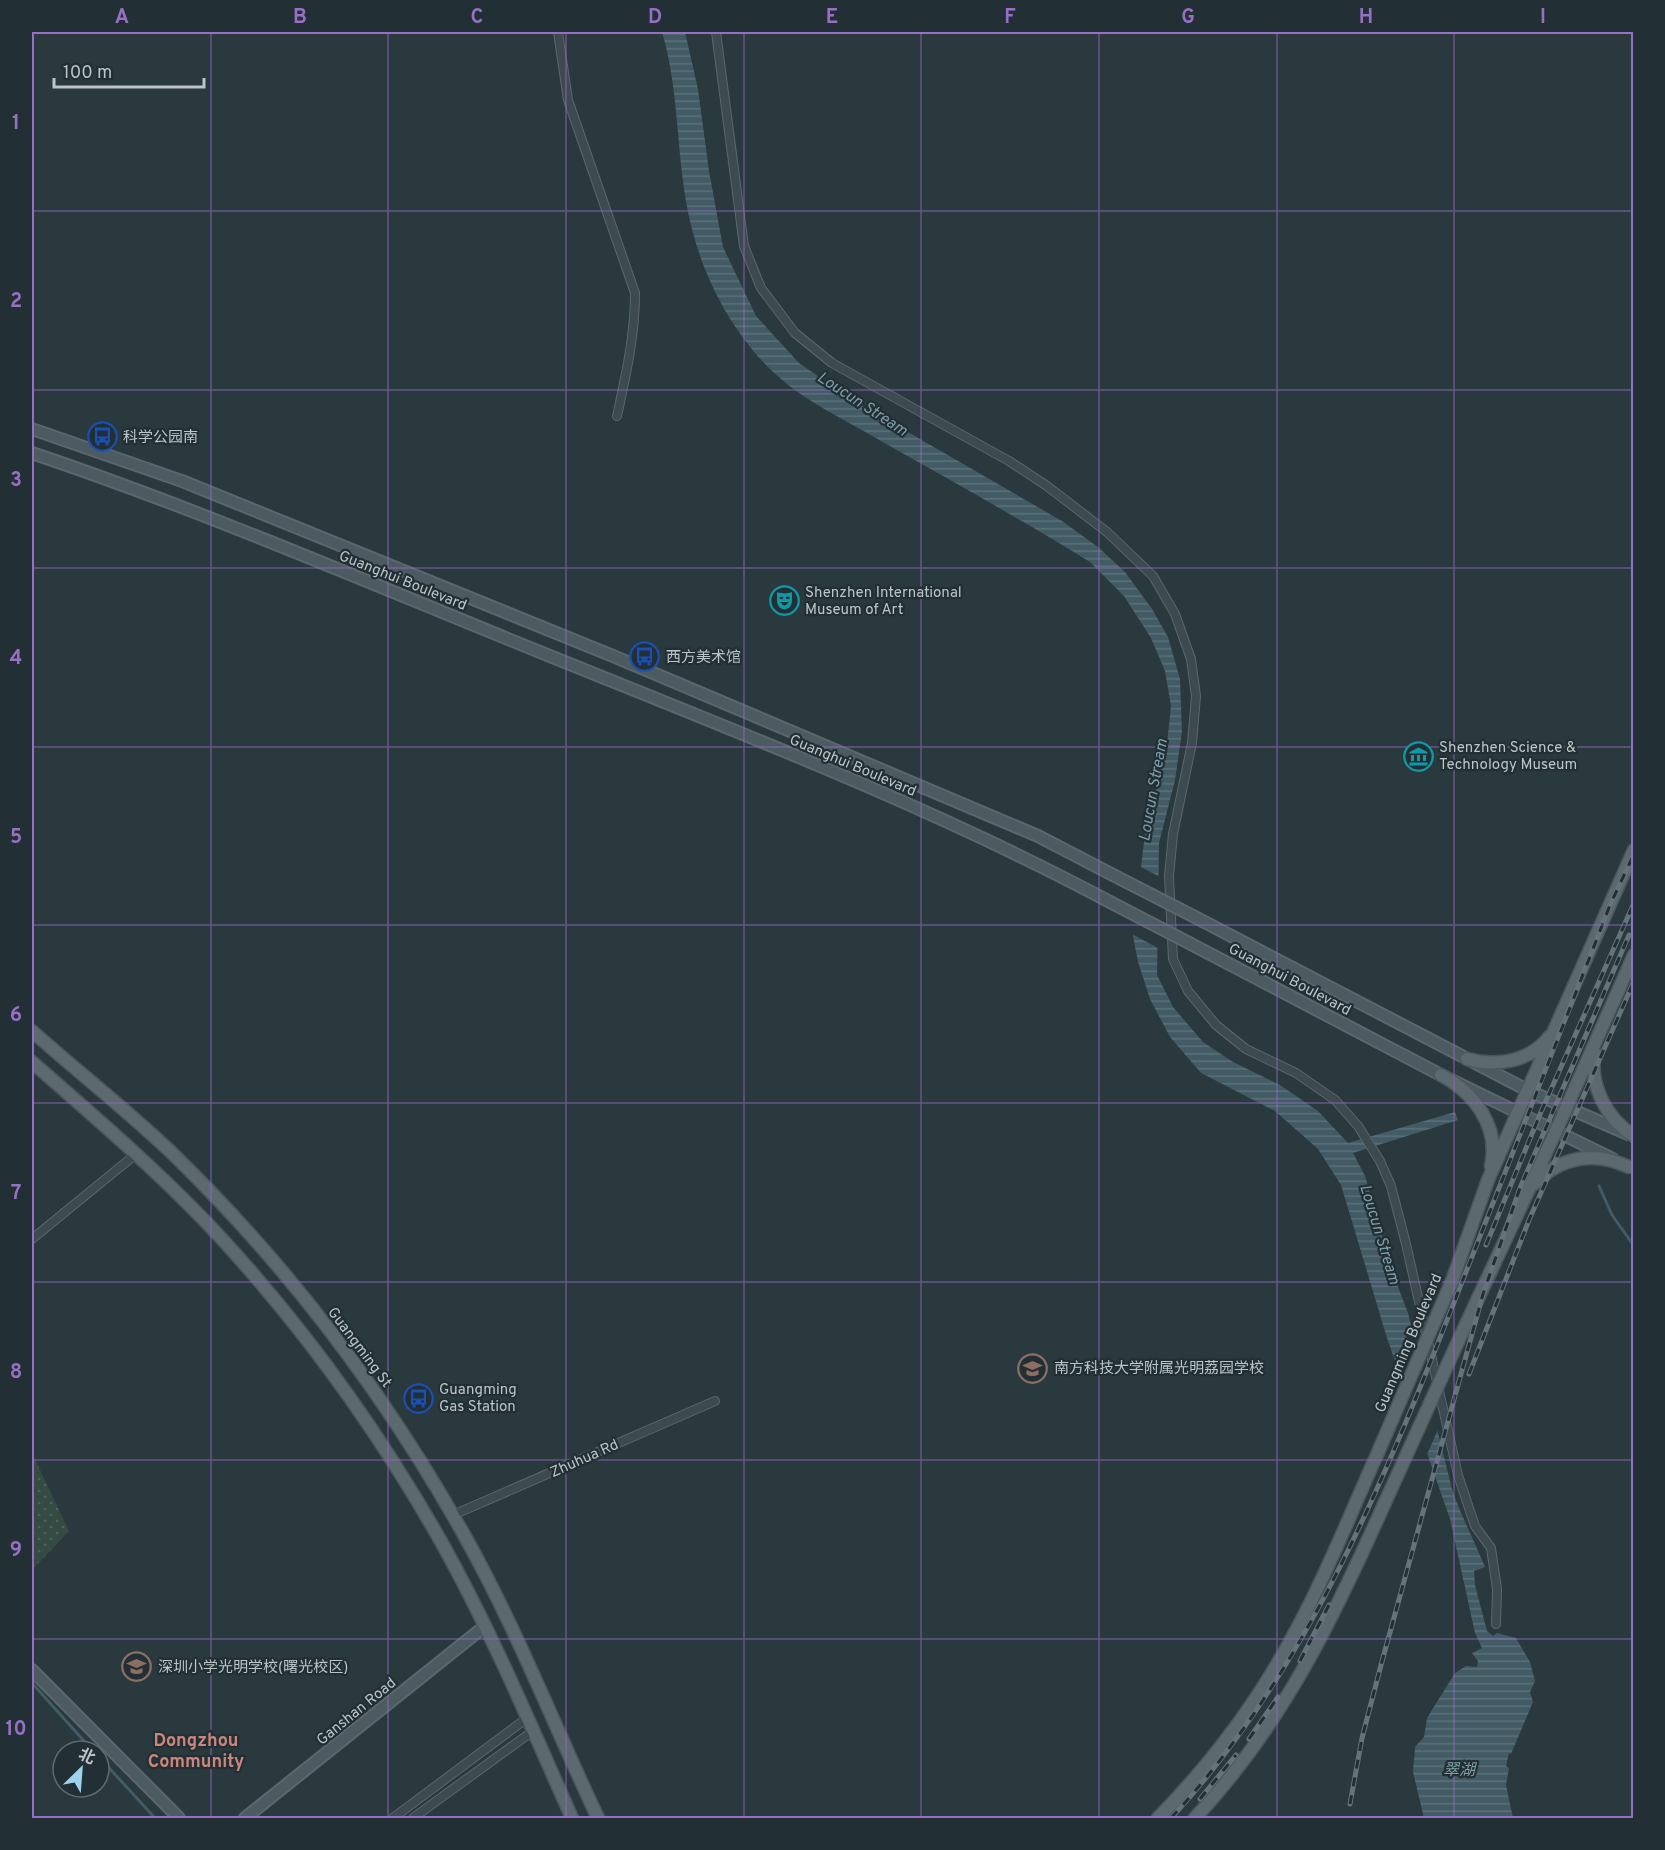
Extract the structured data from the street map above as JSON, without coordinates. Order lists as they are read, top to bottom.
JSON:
{
  "streets": {
    "main road": [
      "Guanghui Boulevard",
      "Guangming Boulevard",
      "Guangming St",
      "Ganshan Road"
    ],
    "street": ["Zhuhua Rd"]
  },
  "crossings": [
    ["Guanghui Boulevard", "Guangming Boulevard"],
    ["Guangming St", "Zhuhua Rd"]
  ],
  "districts": ["Dongzhou Community"],
  "water": ["Loucun Stream", "翠湖"],
  "places": {
    "bus stop": ["科学公园南", "西方美术馆", "Guangming Gas Station"],
    "theatre": ["Shenzhen International Museum of Art"],
    "museum": ["Shenzhen Science & Technology Museum"],
    "school or university": ["南方科技大学附属光明荔园学校", "深圳小学光明学校(曙光校区)"]
  },
  "scale_bar": "100 m",
  "north": "top right",
  "grid": {
    "columns": [
      "A",
      "B",
      "C",
      "D",
      "E",
      "F",
      "G",
      "H",
      "I"
    ],
    "rows": [
      "1",
      "2",
      "3",
      "4",
      "5",
      "6",
      "7",
      "8",
      "9",
      "10"
    ]
  }
}
